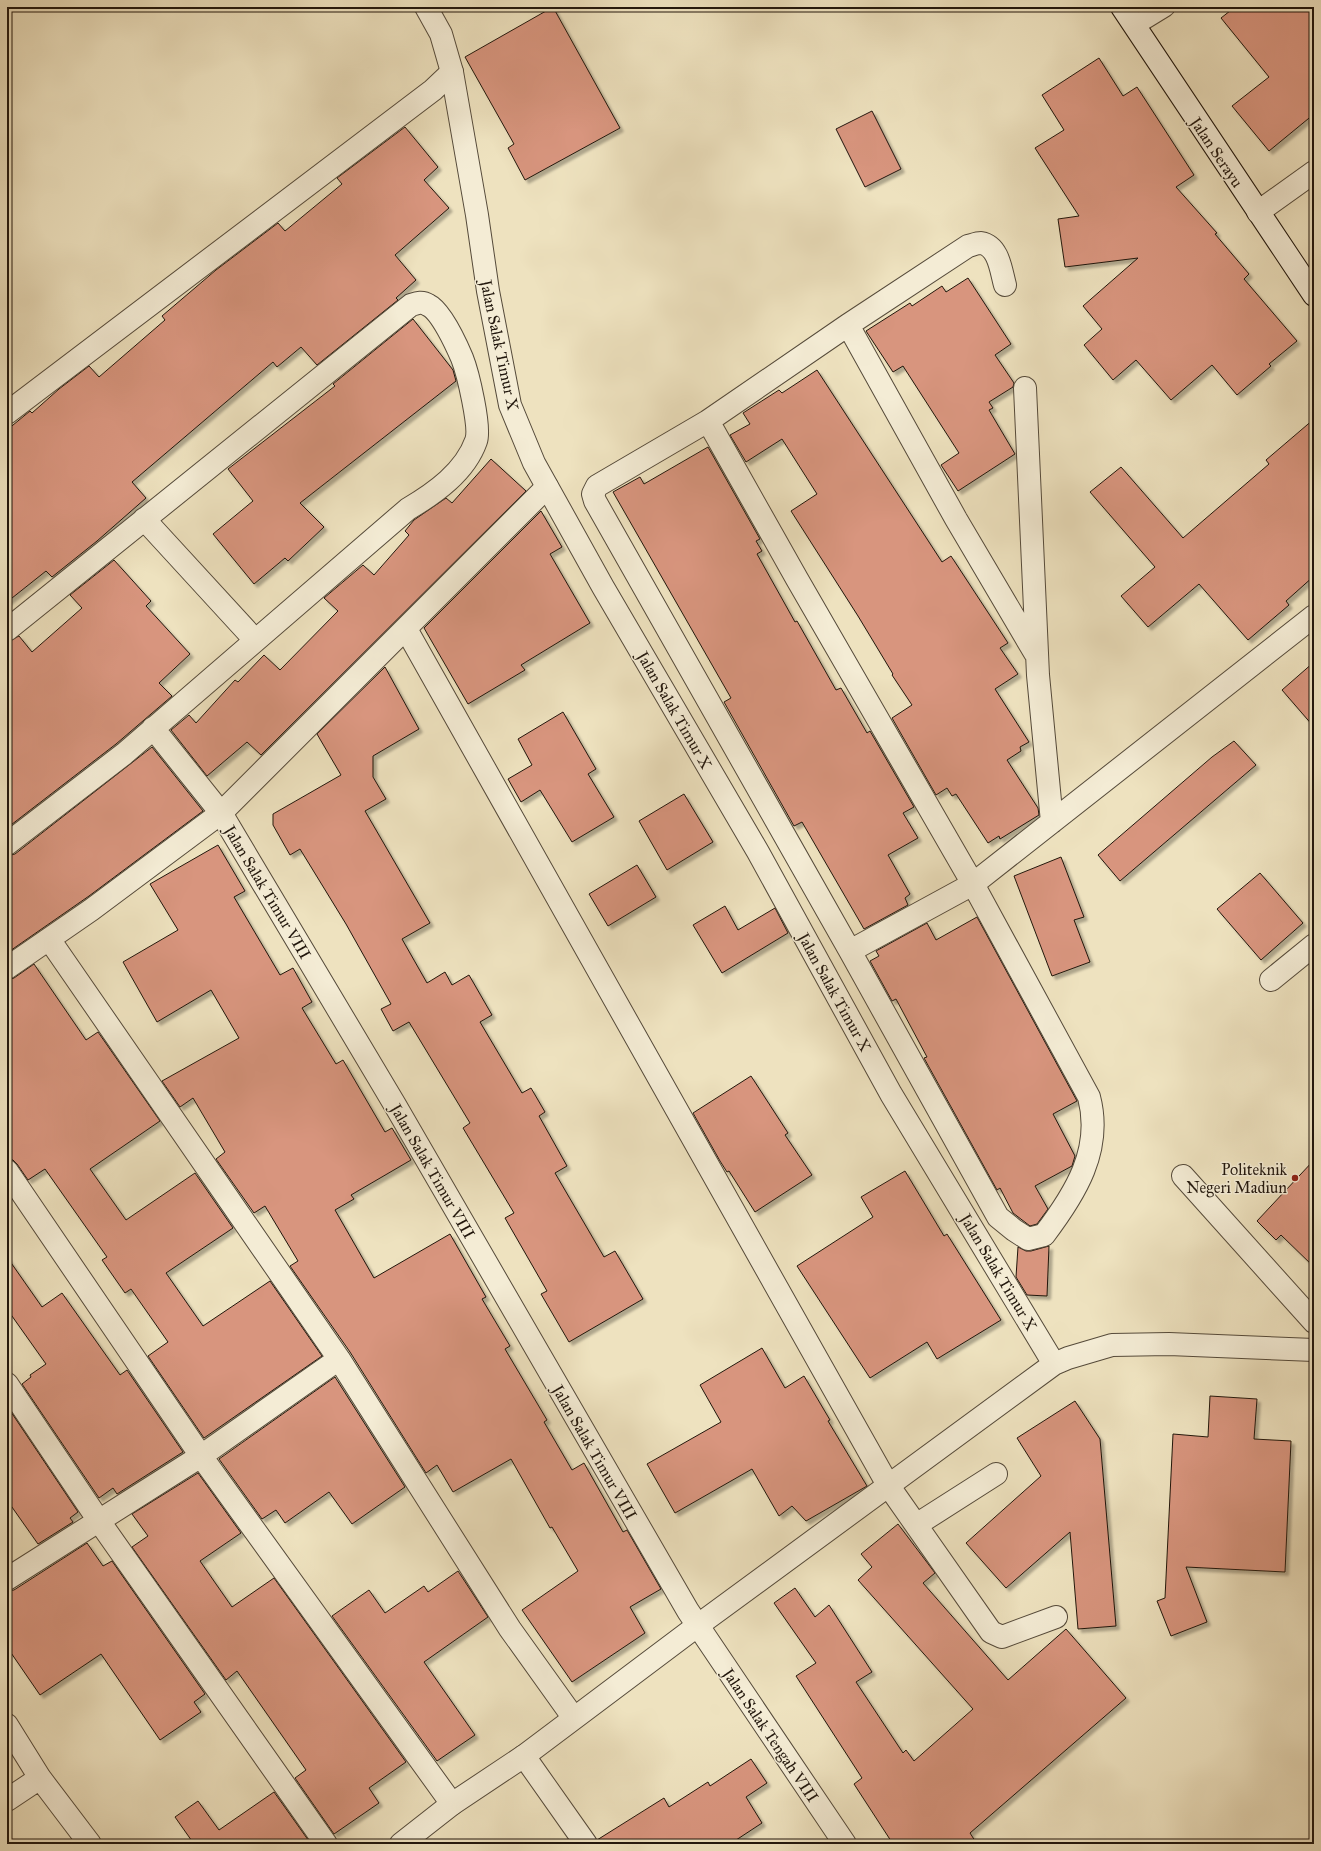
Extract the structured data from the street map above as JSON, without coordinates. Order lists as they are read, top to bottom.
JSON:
{
  "streets": {
    "street": [
      "Jalan Serayu",
      "Jalan Salak Timur X",
      "Jalan Salak Timur VIII",
      "Jalan Salak Tengah VIII"
    ]
  },
  "crossings": [
    ["Jalan Salak Timur VIII", "Jalan Salak Tengah VIII"]
  ],
  "places": ["Politeknik Negeri Madiun"]
}
